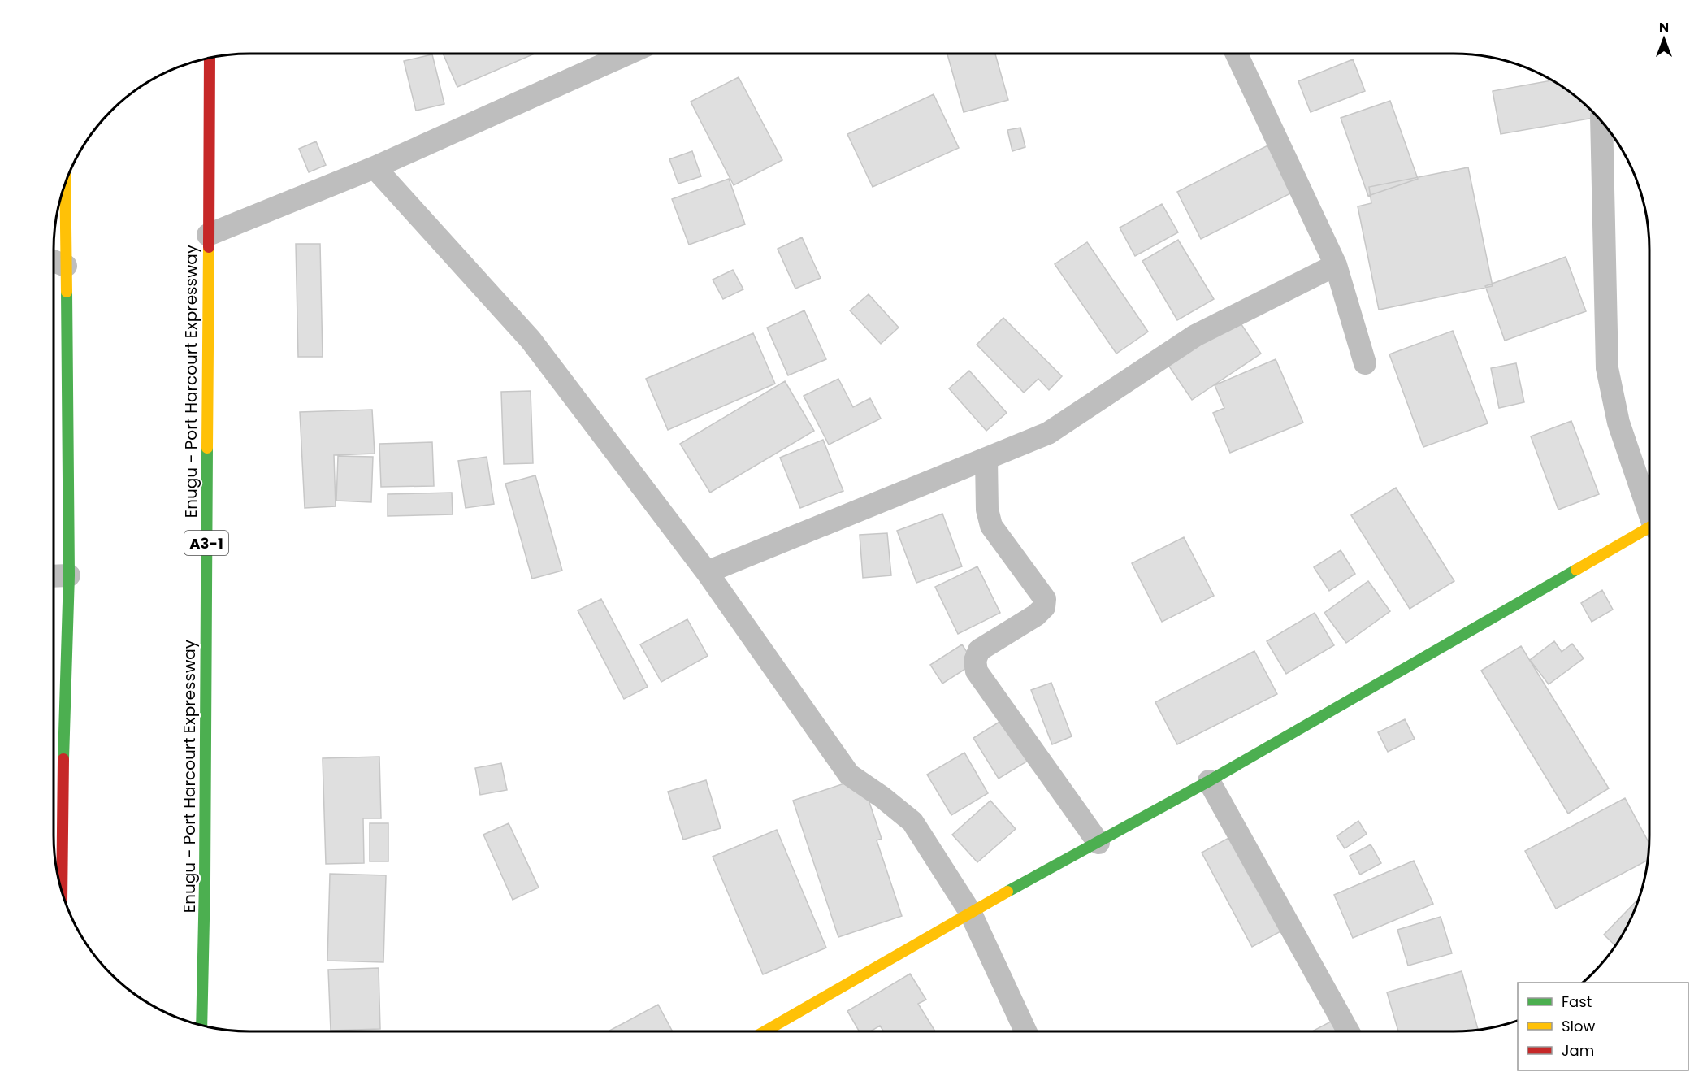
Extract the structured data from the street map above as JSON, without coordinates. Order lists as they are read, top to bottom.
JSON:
{
  "streets": {
    "main road": ["Enugu - Port Harcourt Expressway", "A3-1"]
  },
  "legend": ["Fast", "Slow", "Jam"],
  "north": "top"
}
